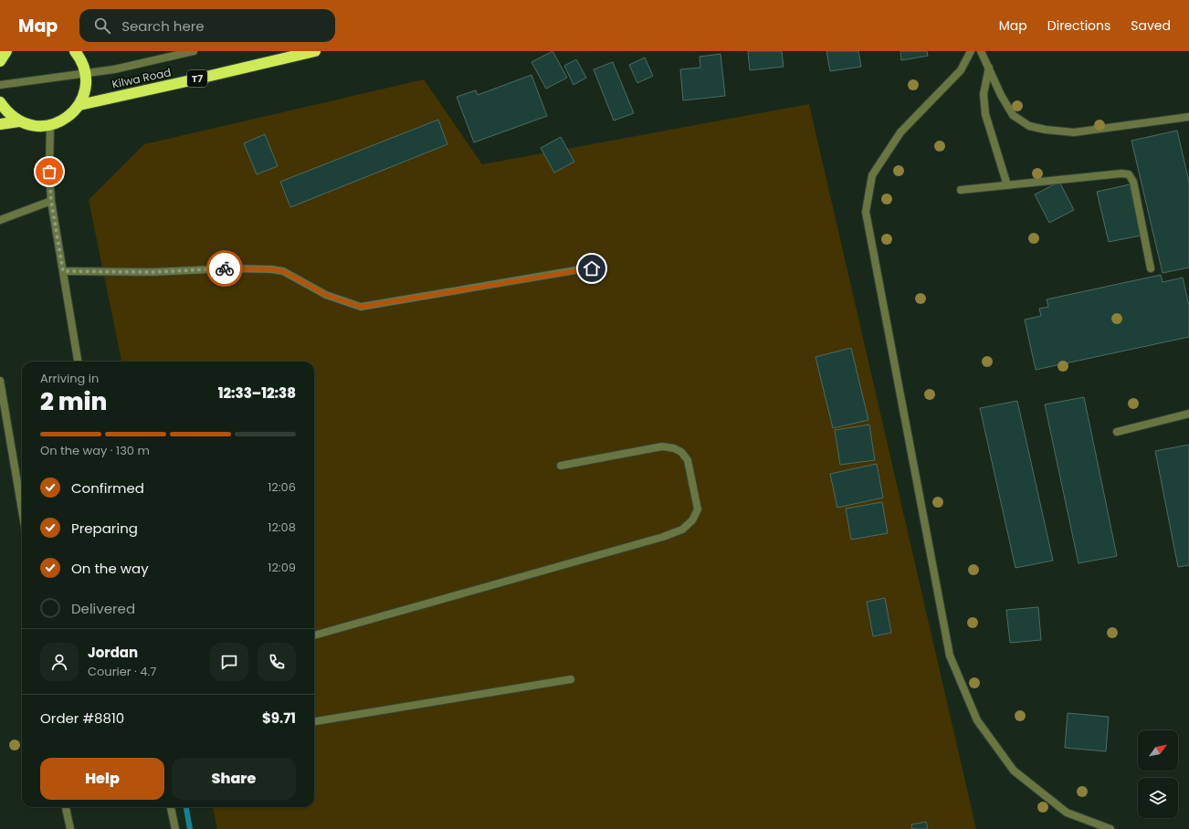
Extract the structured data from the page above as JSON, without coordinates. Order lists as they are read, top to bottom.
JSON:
{
  "streets": {
    "highway": ["Kilwa Road", "T7"]
  },
  "north": "top right",
  "page": {
    "header": "Map",
    "search": "Search here",
    "nav": ["Map", "Directions", "Saved"],
    "heading": ["2 min", "Arriving in", "12:33–12:38"],
    "panel": [
      "Jordan",
      "Courier · 4.7",
      "Order #8810",
      "$9.71"
    ],
    "bar": "On the way · 130 m",
    "list": [
      ["Confirmed", "12:06"],
      ["Preparing", "12:08"],
      ["On the way", "12:09"],
      "Delivered"
    ],
    "buttons": ["Help", "Share"]
  }
}
